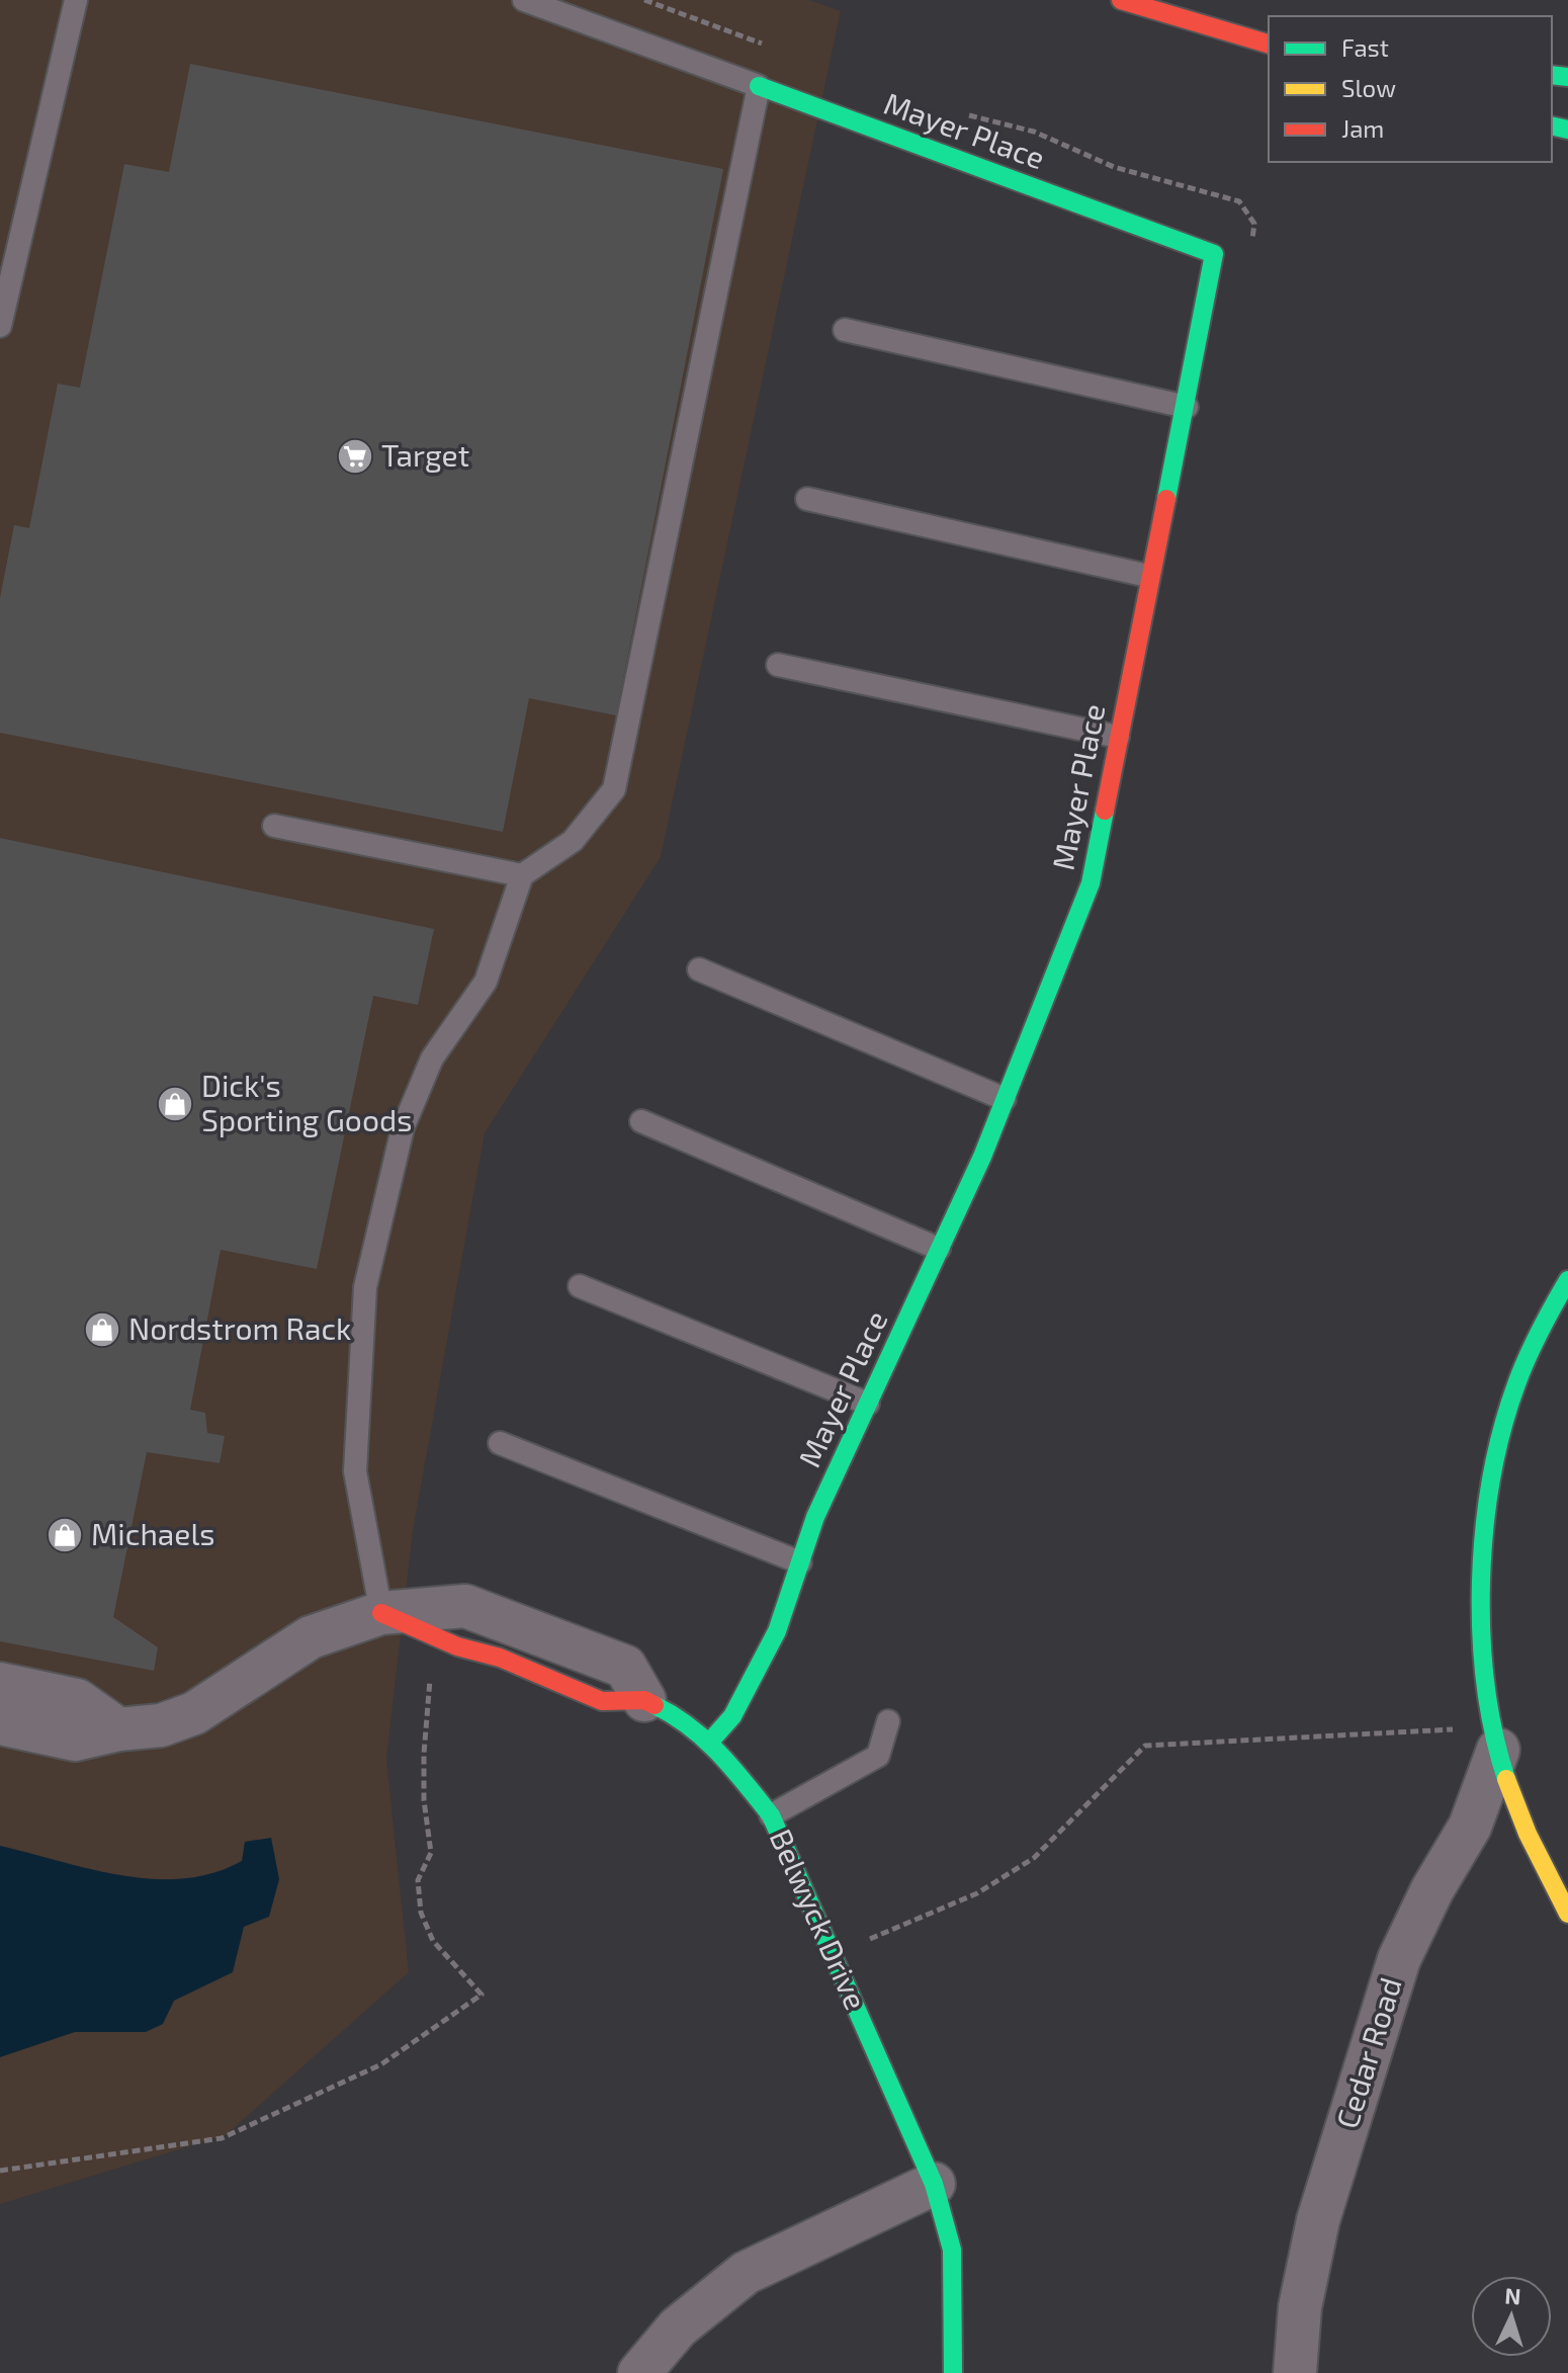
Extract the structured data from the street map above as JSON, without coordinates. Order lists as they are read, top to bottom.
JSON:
{
  "streets": {
    "main road": ["Mayer Place", "Belwyck Drive"],
    "street": ["Cedar Road"]
  },
  "crossings": [
    ["Mayer Place", "Belwyck Drive"]
  ],
  "places": {
    "supermarket": ["Target"],
    "shop": ["Dick's Sporting Goods", "Nordstrom Rack", "Michaels"]
  },
  "legend": ["Fast", "Slow", "Jam"],
  "north": "top"
}
